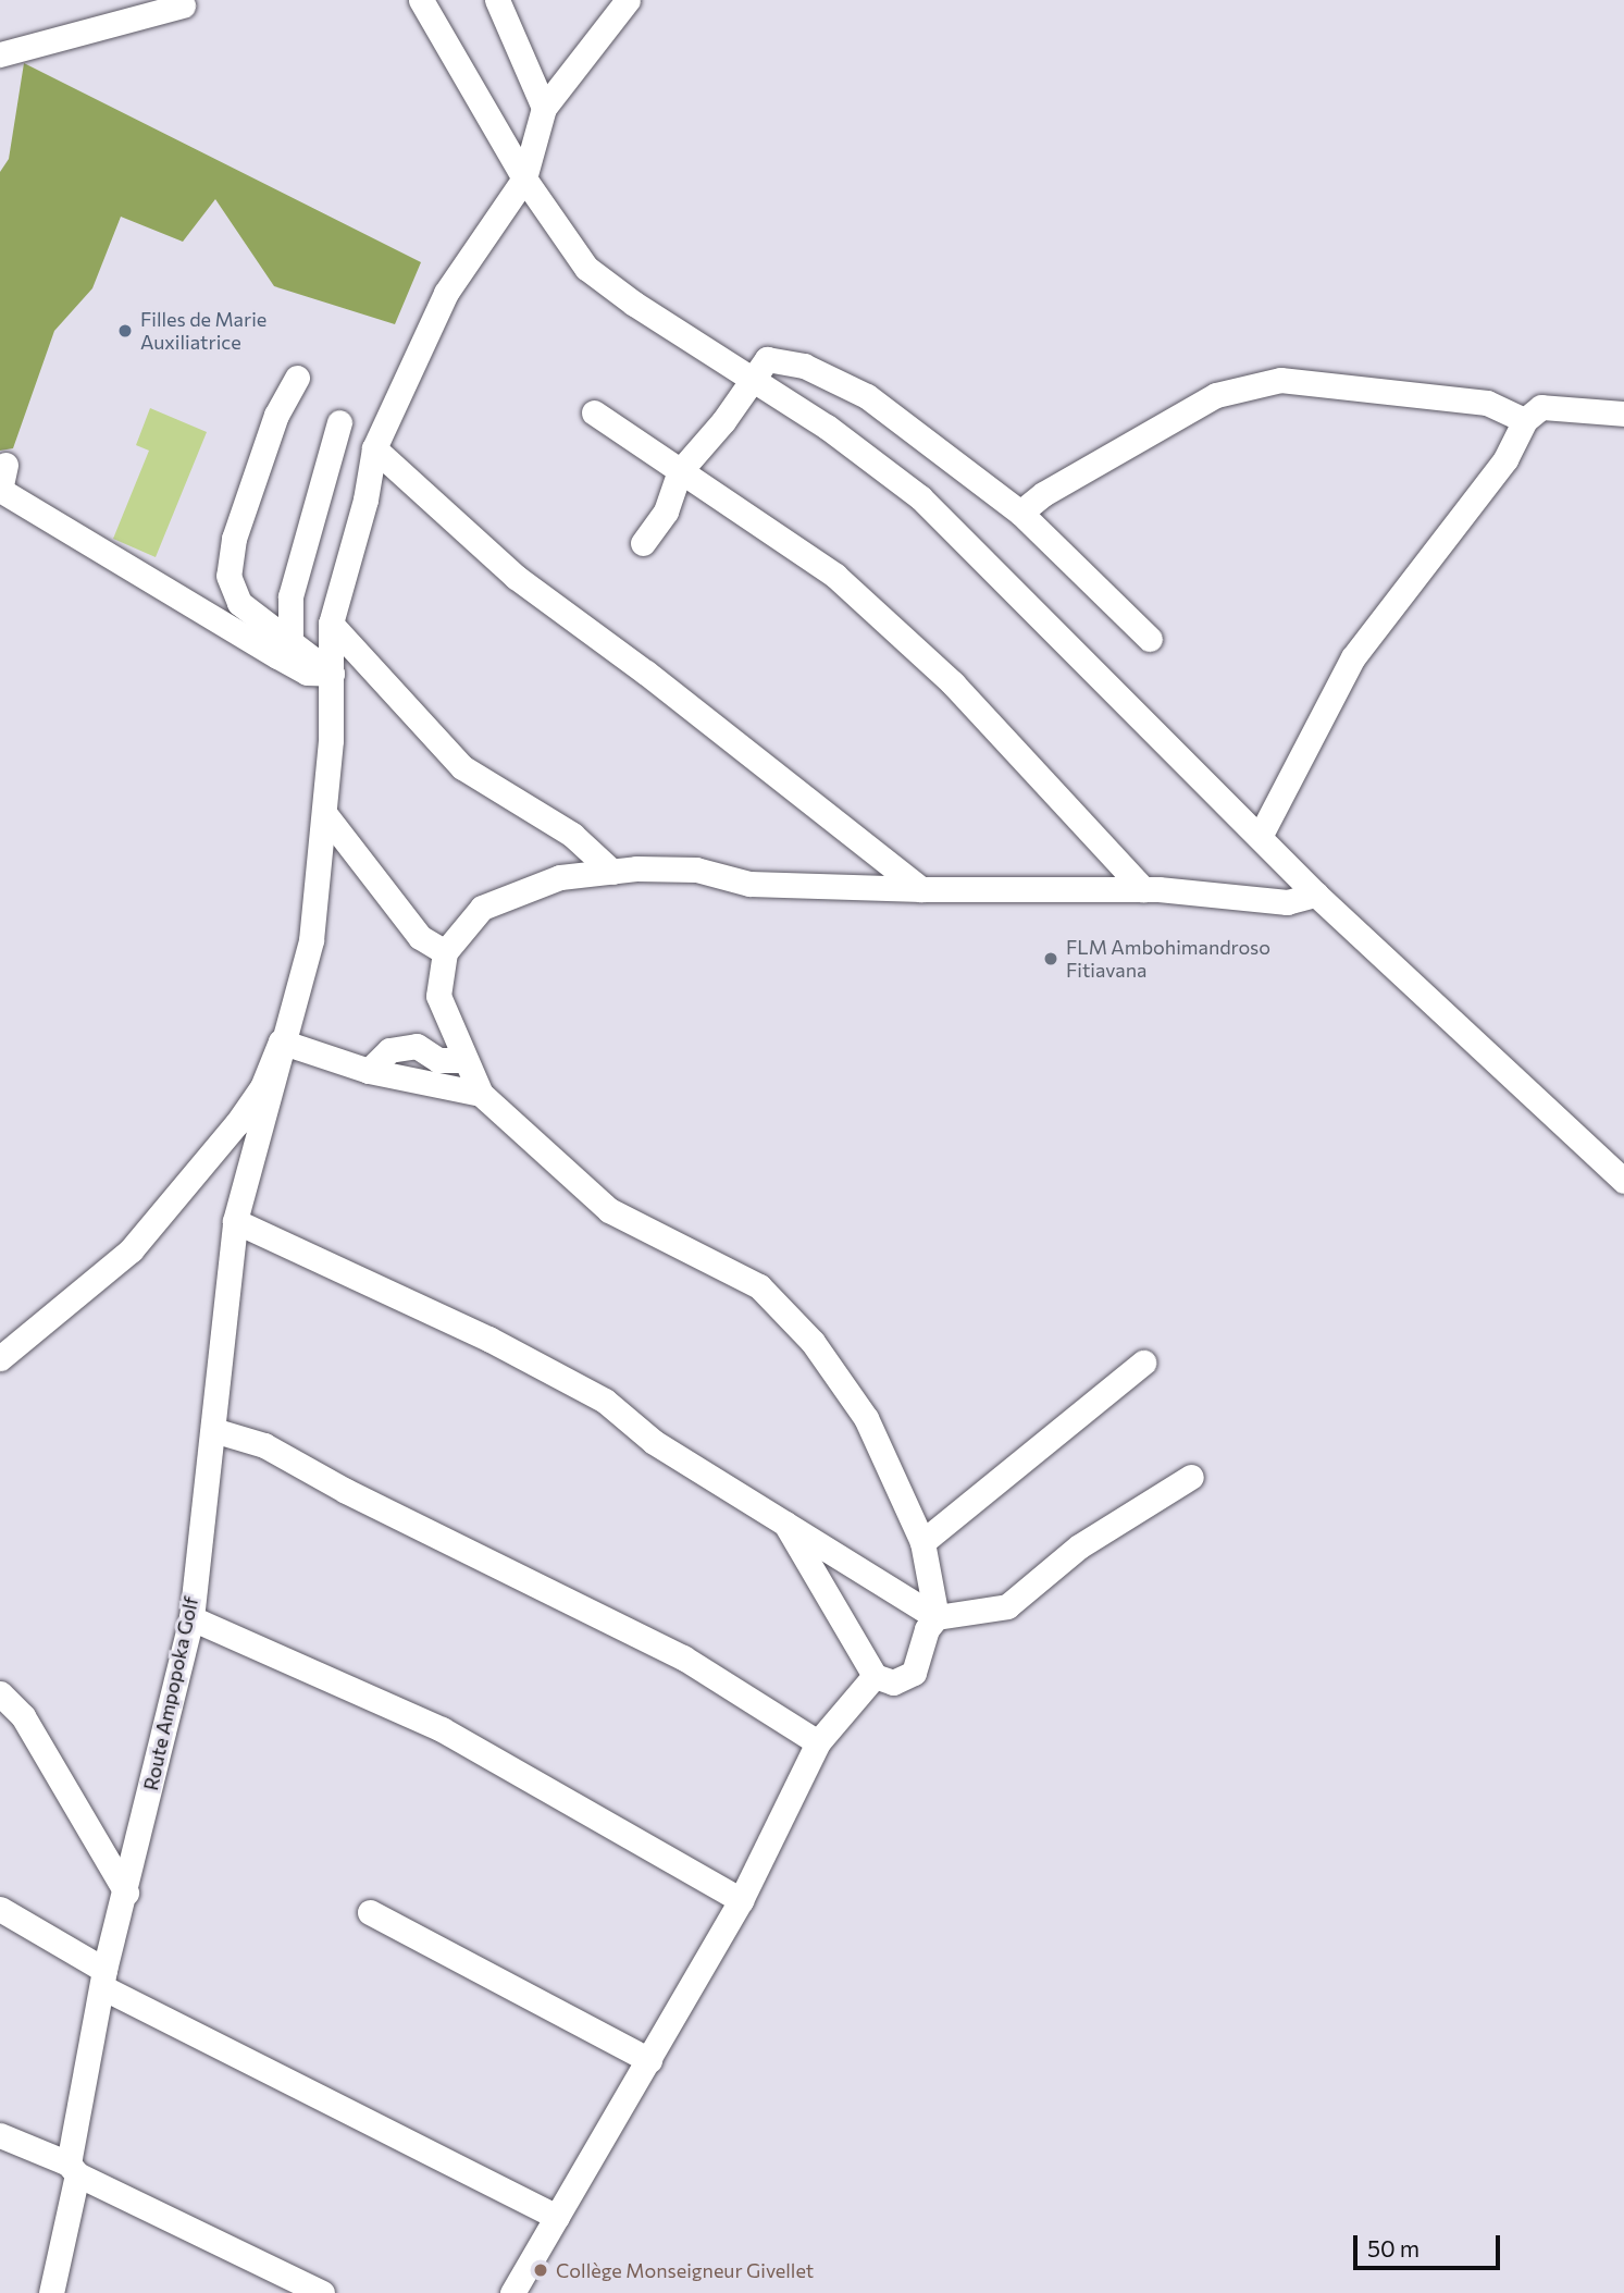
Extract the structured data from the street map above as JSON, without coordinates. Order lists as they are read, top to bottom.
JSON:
{
  "streets": {
    "street": ["Route Ampopoka Golf"]
  },
  "places": ["Filles de Marie Auxiliatrice", "FLM Ambohimandroso Fitiavana", "Collège Monseigneur Givellet"],
  "scale_bar": "50 m"
}
